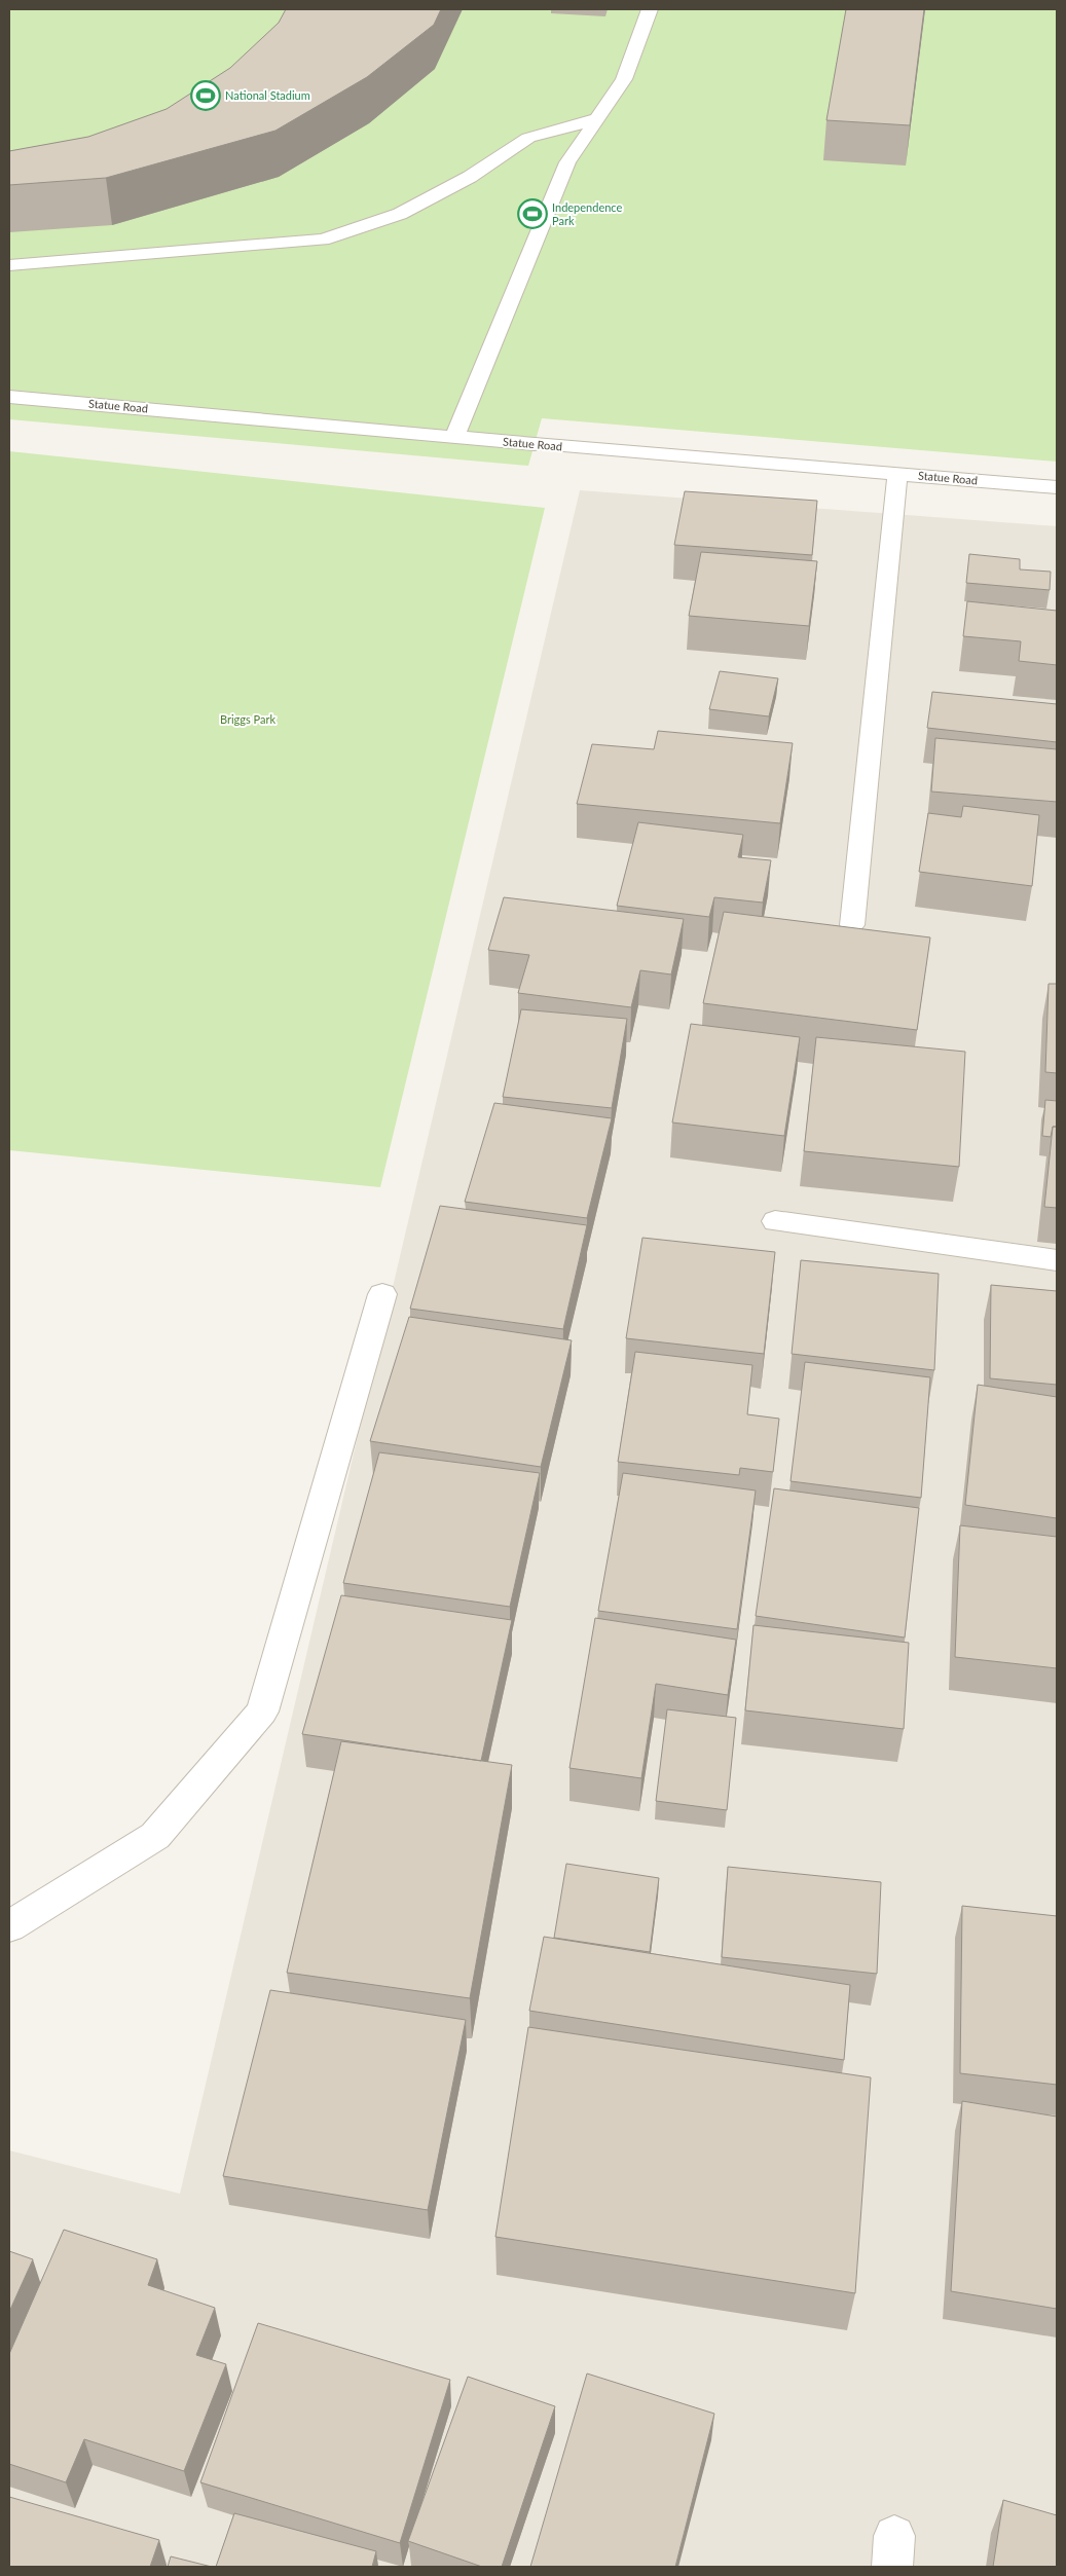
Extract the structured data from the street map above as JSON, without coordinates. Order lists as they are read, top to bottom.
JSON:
{
  "streets": {
    "street": ["Statue Road"]
  },
  "parks": ["Briggs Park"],
  "places": {
    "sports": ["National Stadium", "Independence Park"]
  }
}
